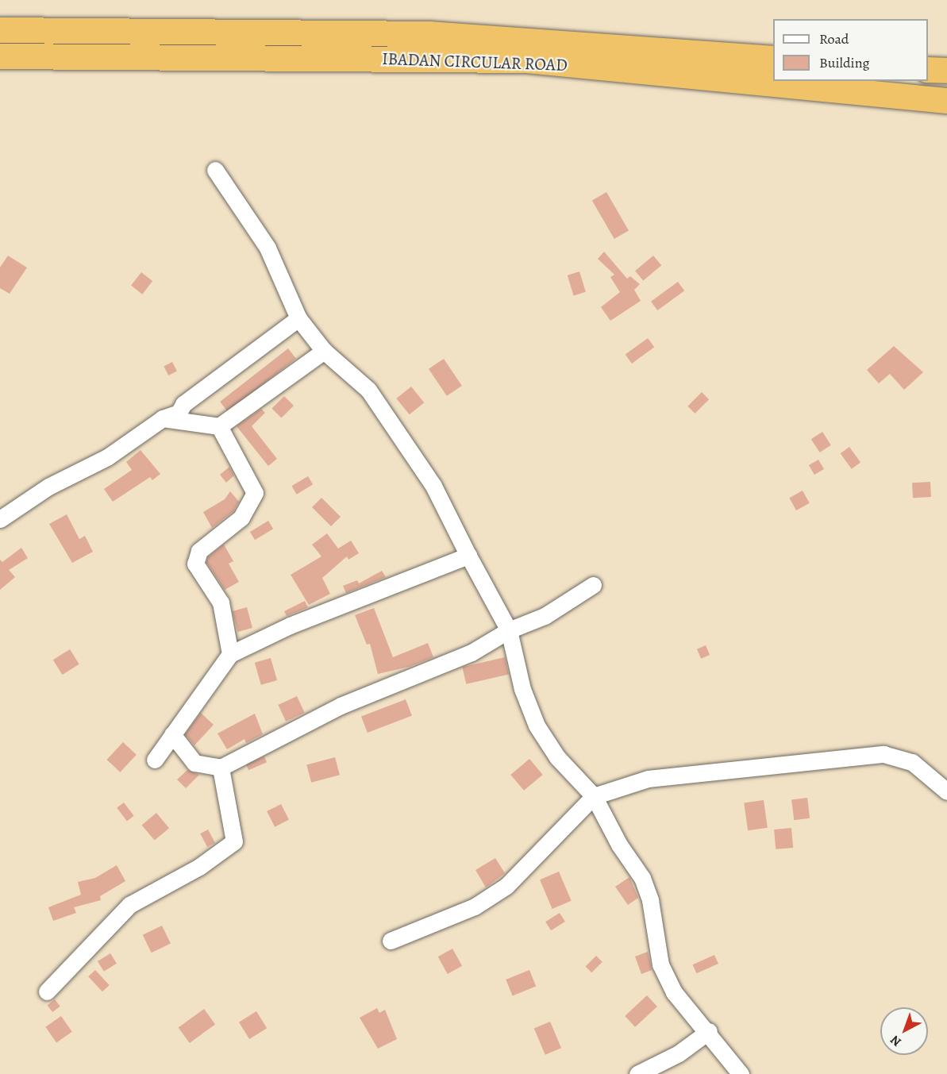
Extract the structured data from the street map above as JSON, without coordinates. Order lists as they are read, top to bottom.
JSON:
{
  "streets": {
    "highway": ["IBADAN CIRCULAR ROAD"]
  },
  "legend": ["Road", "Building"],
  "north": "bottom left"
}
